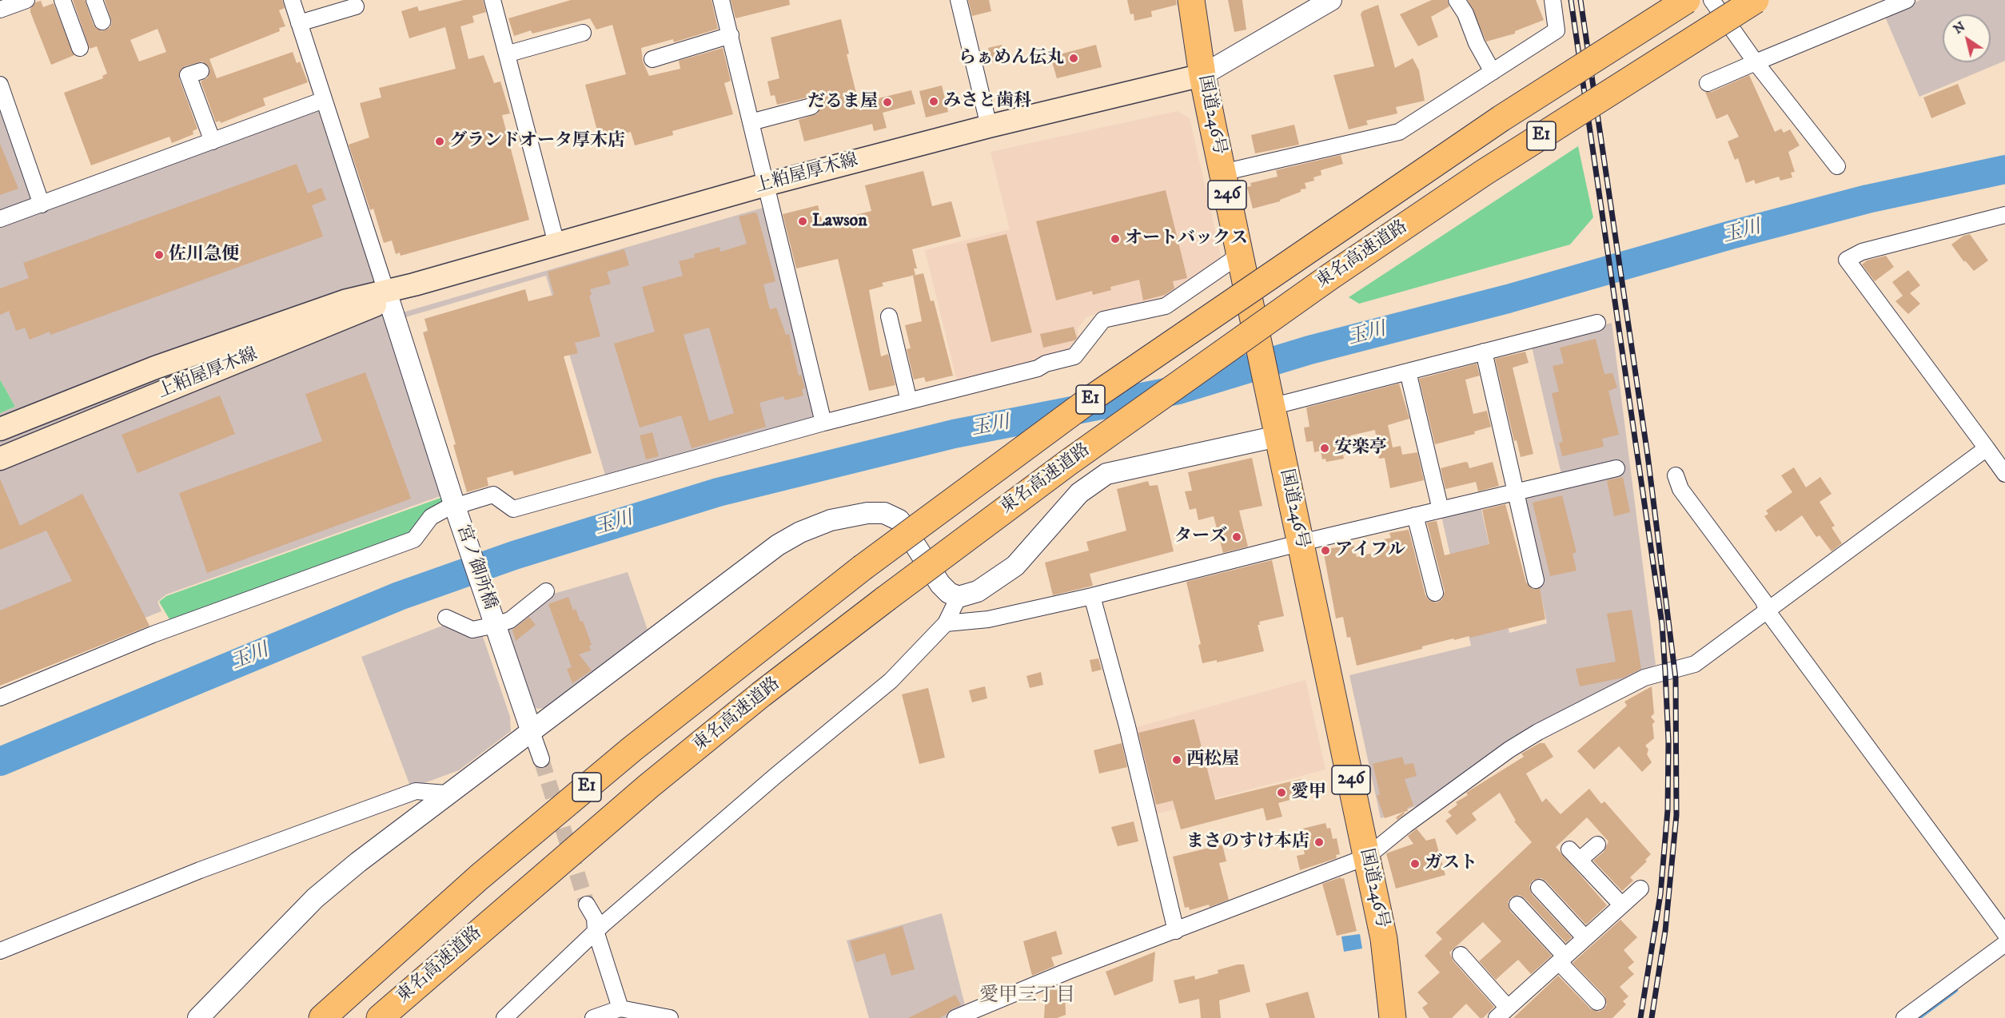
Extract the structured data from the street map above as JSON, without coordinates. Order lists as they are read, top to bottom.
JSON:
{
  "streets": {
    "highway": [
      "国道246号",
      "E1",
      "246",
      "東名高速道路"
    ],
    "main road": ["上粕屋厚木線"],
    "street": ["宮ノ御所橋"]
  },
  "crossings": [
    ["国道246号", "上粕屋厚木線"],
    ["上粕屋厚木線", "宮ノ御所橋"]
  ],
  "districts": ["愛甲三丁目"],
  "water": ["玉川"],
  "places": [
    "らぁめん伝丸",
    "みさと歯科",
    "だるま屋",
    "グランドオータ厚木店",
    "Lawson",
    "オートバックス",
    "佐川急便",
    "安楽亭",
    "ターズ",
    "アイフル",
    "西松屋",
    "愛甲",
    "まさのすけ本店",
    "ガスト"
  ],
  "north": "top left"
}
